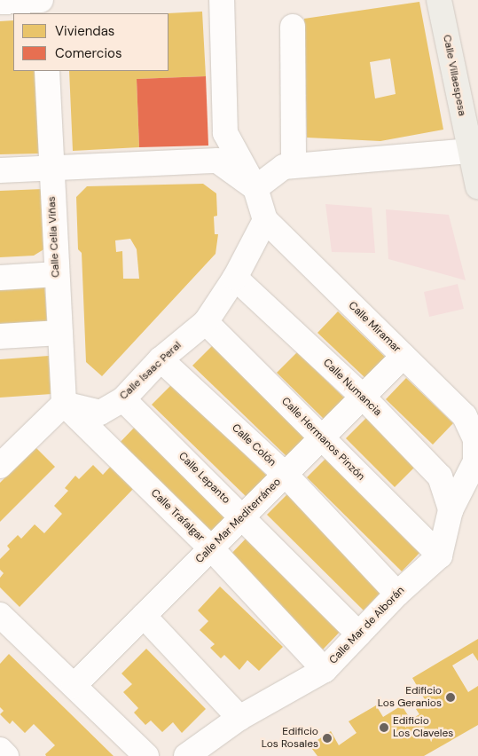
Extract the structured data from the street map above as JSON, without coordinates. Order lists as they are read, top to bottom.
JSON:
{
  "streets": {
    "street": [
      "Calle Villaespesa",
      "Calle Celia Viñas",
      "Calle Miramar",
      "Calle Isaac Peral",
      "Calle Numancia",
      "Calle Hermanos Pinzón",
      "Calle Colón",
      "Calle Lepanto",
      "Calle Trafalgar",
      "Calle Mar Mediterráneo",
      "Calle Mar de Alborán"
    ]
  },
  "crossings": [
    ["Calle Celia Viñas", "Calle Isaac Peral"],
    ["Calle Celia Viñas", "Calle Trafalgar"],
    ["Calle Miramar", "Calle Isaac Peral"],
    ["Calle Miramar", "Calle Numancia"],
    ["Calle Miramar", "Calle Mar Mediterráneo"],
    ["Calle Isaac Peral", "Calle Numancia"],
    ["Calle Isaac Peral", "Calle Hermanos Pinzón"],
    ["Calle Isaac Peral", "Calle Colón"],
    ["Calle Isaac Peral", "Calle Lepanto"],
    ["Calle Isaac Peral", "Calle Trafalgar"],
    ["Calle Numancia", "Calle Mar Mediterráneo"],
    ["Calle Hermanos Pinzón", "Calle Mar Mediterráneo"],
    ["Calle Hermanos Pinzón", "Calle Mar de Alborán"],
    ["Calle Colón", "Calle Mar Mediterráneo"],
    ["Calle Colón", "Calle Mar de Alborán"],
    ["Calle Lepanto", "Calle Mar Mediterráneo"],
    ["Calle Lepanto", "Calle Mar de Alborán"],
    ["Calle Trafalgar", "Calle Mar Mediterráneo"],
    ["Calle Trafalgar", "Calle Mar de Alborán"]
  ],
  "places": ["Edificio Los Geranios", "Edificio Los Claveles", "Edificio Los Rosales"],
  "legend": ["Viviendas", "Comercios"]
}
